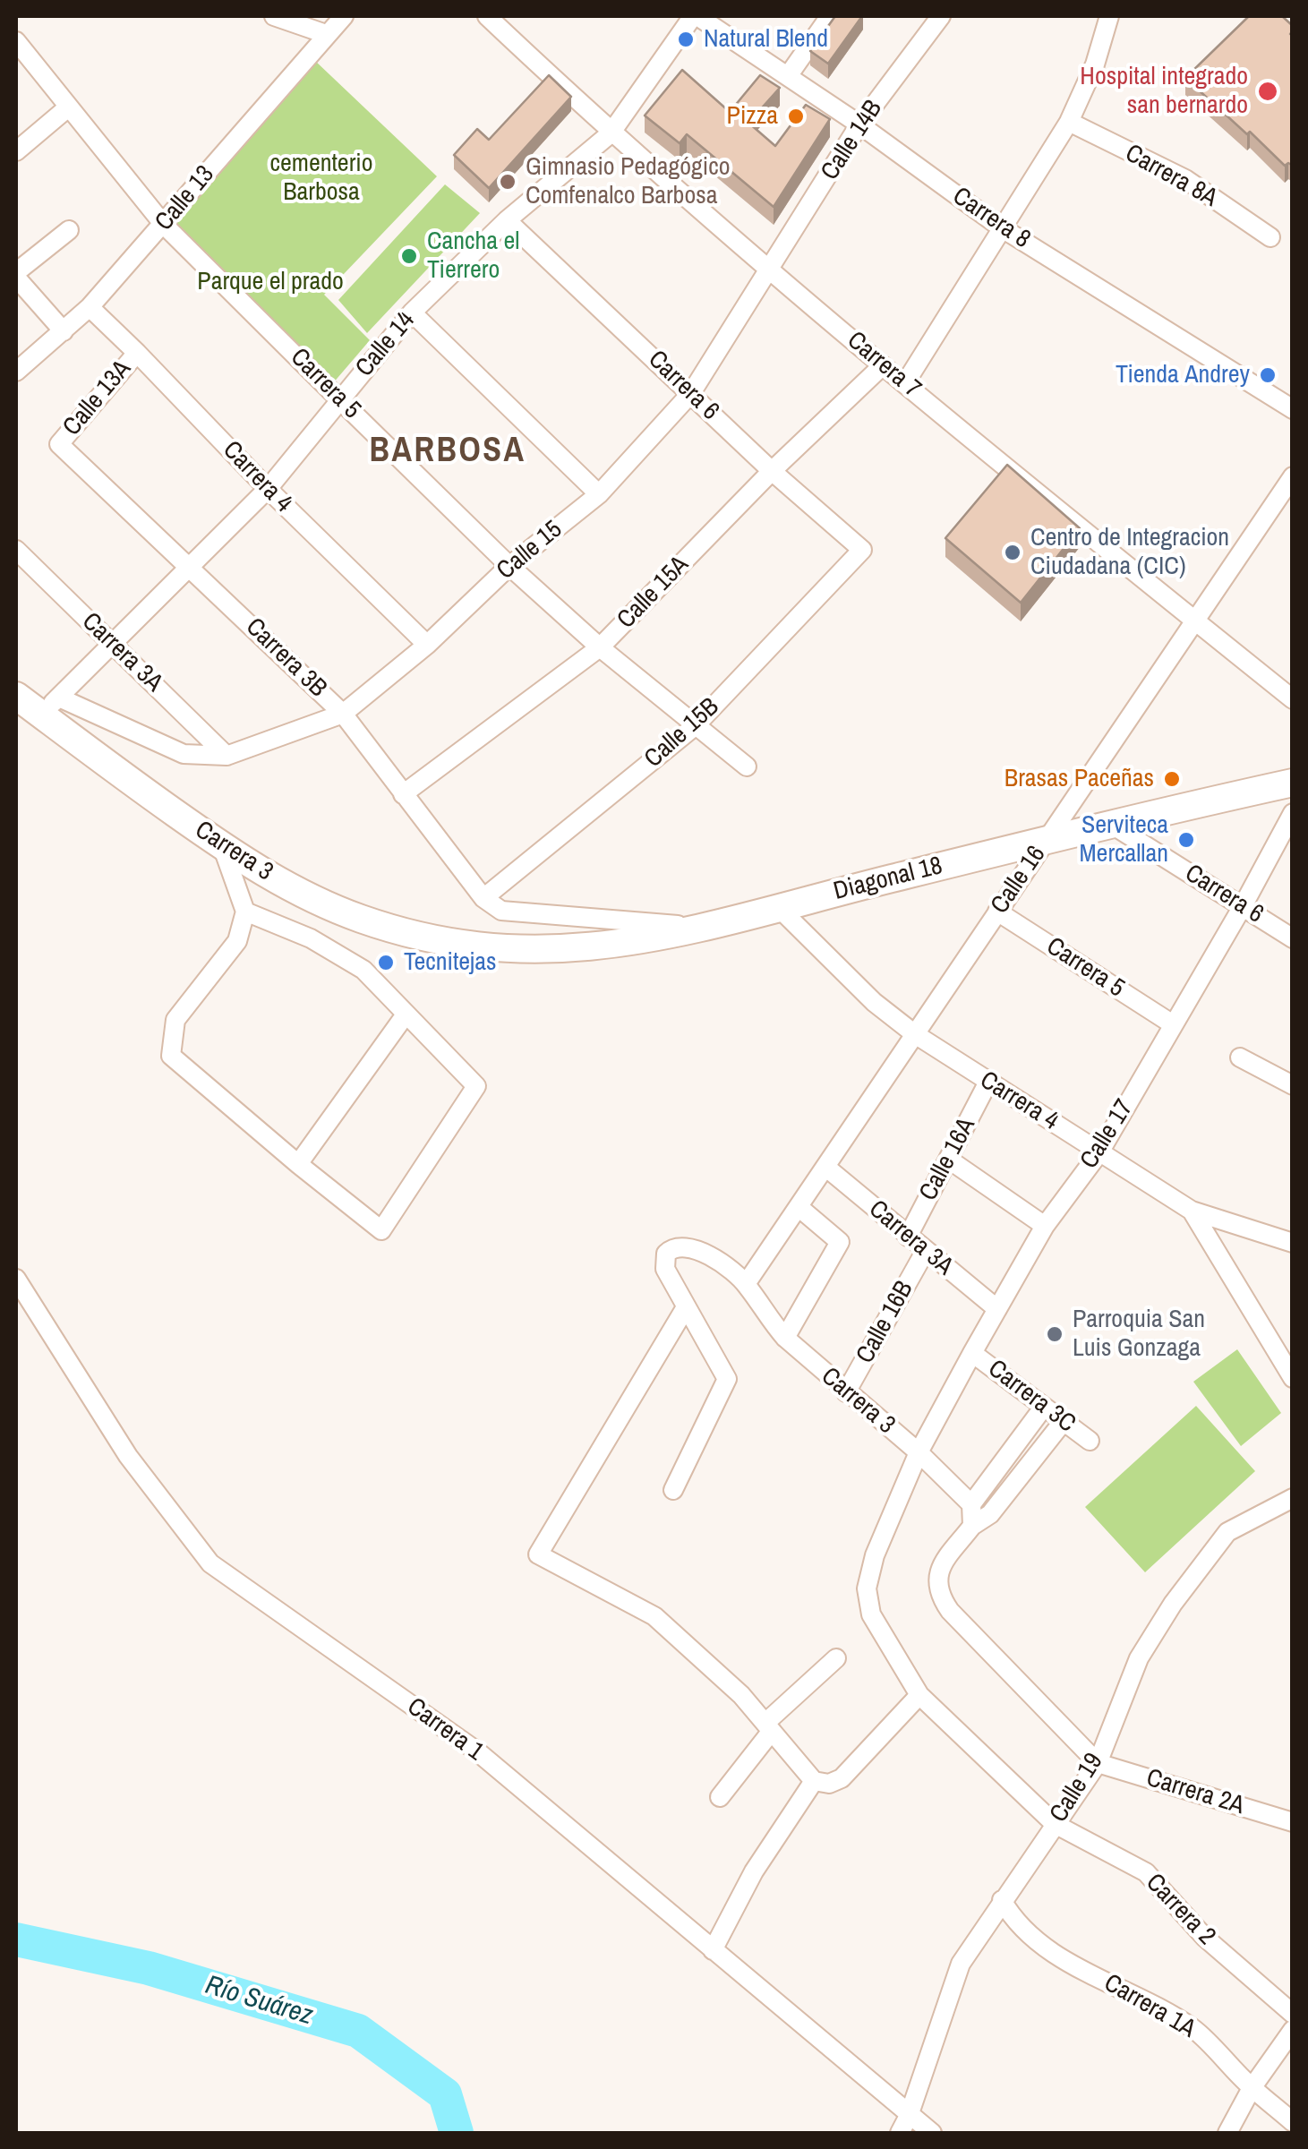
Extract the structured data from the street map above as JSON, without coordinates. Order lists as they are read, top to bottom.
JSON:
{
  "streets": {
    "main road": ["Carrera 3", "Diagonal 18"],
    "street": [
      "Calle 14B",
      "Carrera 8A",
      "Calle 13",
      "Carrera 8",
      "Calle 14",
      "Carrera 7",
      "Carrera 5",
      "Carrera 6",
      "Calle 13A",
      "Carrera 4",
      "Calle 15",
      "Calle 15A",
      "Carrera 3A",
      "Carrera 3B",
      "Calle 15B",
      "Calle 16",
      "Calle 17",
      "Calle 16A",
      "Calle 16B",
      "Carrera 3C",
      "Carrera 1",
      "Calle 19",
      "Carrera 2A",
      "Carrera 2",
      "Carrera 1A"
    ]
  },
  "crossings": [
    ["Calle 14B", "Carrera 8"],
    ["Calle 14B", "Carrera 7"],
    ["Calle 14B", "Calle 15"],
    ["Calle 13", "Carrera 5"],
    ["Calle 13", "Carrera 4"],
    ["Carrera 8", "Calle 14"],
    ["Calle 14", "Carrera 7"],
    ["Calle 14", "Carrera 5"],
    ["Calle 14", "Carrera 6"],
    ["Calle 14", "Carrera 4"],
    ["Calle 14", "Carrera 3A"],
    ["Calle 14", "Carrera 3B"],
    ["Calle 14", "Carrera 3"],
    ["Carrera 7", "Calle 15"],
    ["Carrera 7", "Calle 15A"],
    ["Carrera 7", "Calle 16"],
    ["Carrera 5", "Calle 15"],
    ["Carrera 5", "Calle 15A"],
    ["Carrera 5", "Calle 15B"],
    ["Carrera 5", "Calle 16"],
    ["Carrera 5", "Calle 17"],
    ["Carrera 6", "Calle 15"],
    ["Carrera 6", "Calle 15A"],
    ["Carrera 6", "Calle 15B"],
    ["Carrera 6", "Diagonal 18"],
    ["Carrera 6", "Calle 17"],
    ["Calle 13A", "Carrera 4"],
    ["Calle 13A", "Carrera 3B"],
    ["Carrera 4", "Calle 15"],
    ["Carrera 4", "Diagonal 18"],
    ["Carrera 4", "Calle 16"],
    ["Carrera 4", "Calle 17"],
    ["Carrera 4", "Calle 16A"],
    ["Calle 15", "Carrera 3A"],
    ["Calle 15", "Carrera 3B"],
    ["Calle 15A", "Carrera 3B"],
    ["Carrera 3A", "Carrera 3"],
    ["Carrera 3A", "Calle 16"],
    ["Carrera 3A", "Calle 17"],
    ["Carrera 3A", "Calle 16A"],
    ["Carrera 3A", "Calle 16B"],
    ["Carrera 3B", "Calle 15B"],
    ["Carrera 3", "Diagonal 18"],
    ["Carrera 3", "Calle 16"],
    ["Carrera 3", "Calle 17"],
    ["Carrera 3", "Calle 16B"],
    ["Diagonal 18", "Calle 16"],
    ["Calle 17", "Carrera 3C"],
    ["Calle 17", "Carrera 2"],
    ["Carrera 1", "Calle 19"],
    ["Calle 19", "Carrera 2A"],
    ["Calle 19", "Carrera 2"],
    ["Calle 19", "Carrera 1A"]
  ],
  "districts": ["BARBOSA"],
  "water": ["Río Suárez"],
  "parks": ["cementerio Barbosa", "Parque el prado"],
  "places": [
    "Natural Blend",
    "Hospital integrado san bernardo",
    "Pizza",
    "Gimnasio Pedagógico Comfenalco Barbosa",
    "Cancha el Tierrero",
    "Tienda Andrey",
    "Centro de Integracion Ciudadana (CIC)",
    "Brasas Paceñas",
    "Serviteca Mercallan",
    "Tecnitejas",
    "Parroquia San Luis Gonzaga"
  ]
}
